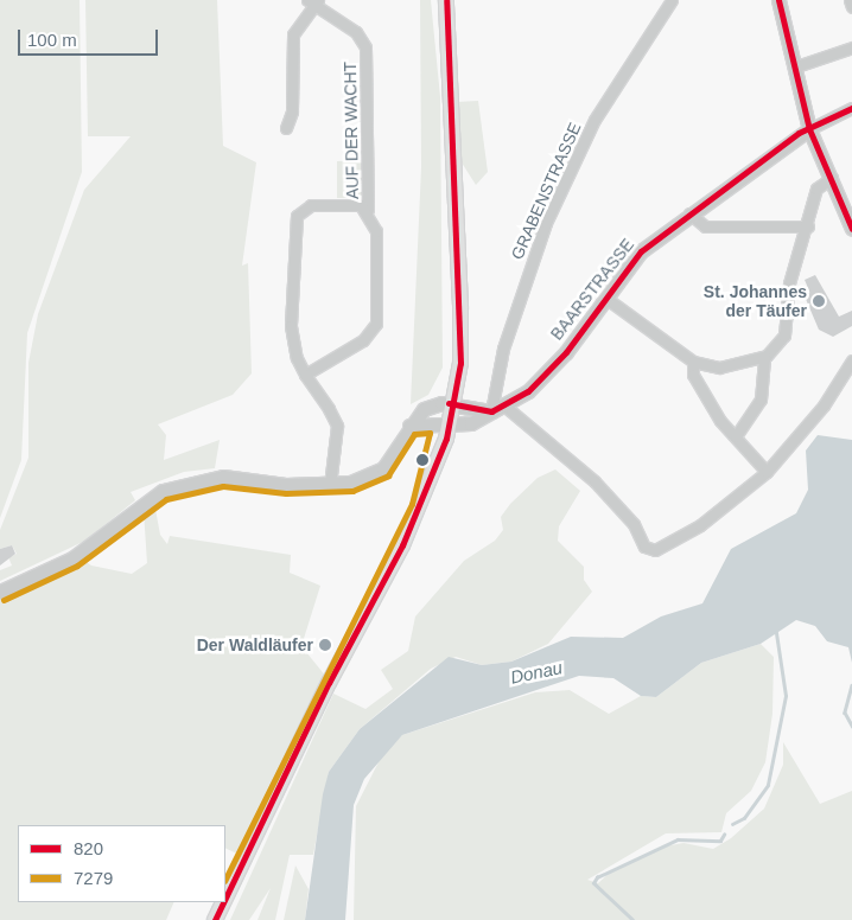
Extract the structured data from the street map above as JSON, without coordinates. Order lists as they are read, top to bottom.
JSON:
{
  "streets": {
    "street": ["AUF DER WACHT", "GRABENSTRASSE", "BAARSTRASSE"]
  },
  "crossings": [
    ["GRABENSTRASSE", "BAARSTRASSE"]
  ],
  "water": ["Donau"],
  "places": ["St. Johannes der Täufer", "Der Waldläufer"],
  "lines": ["transit line 820", "transit line 7279"],
  "legend": ["820", "7279"],
  "scale_bar": "100 m"
}
